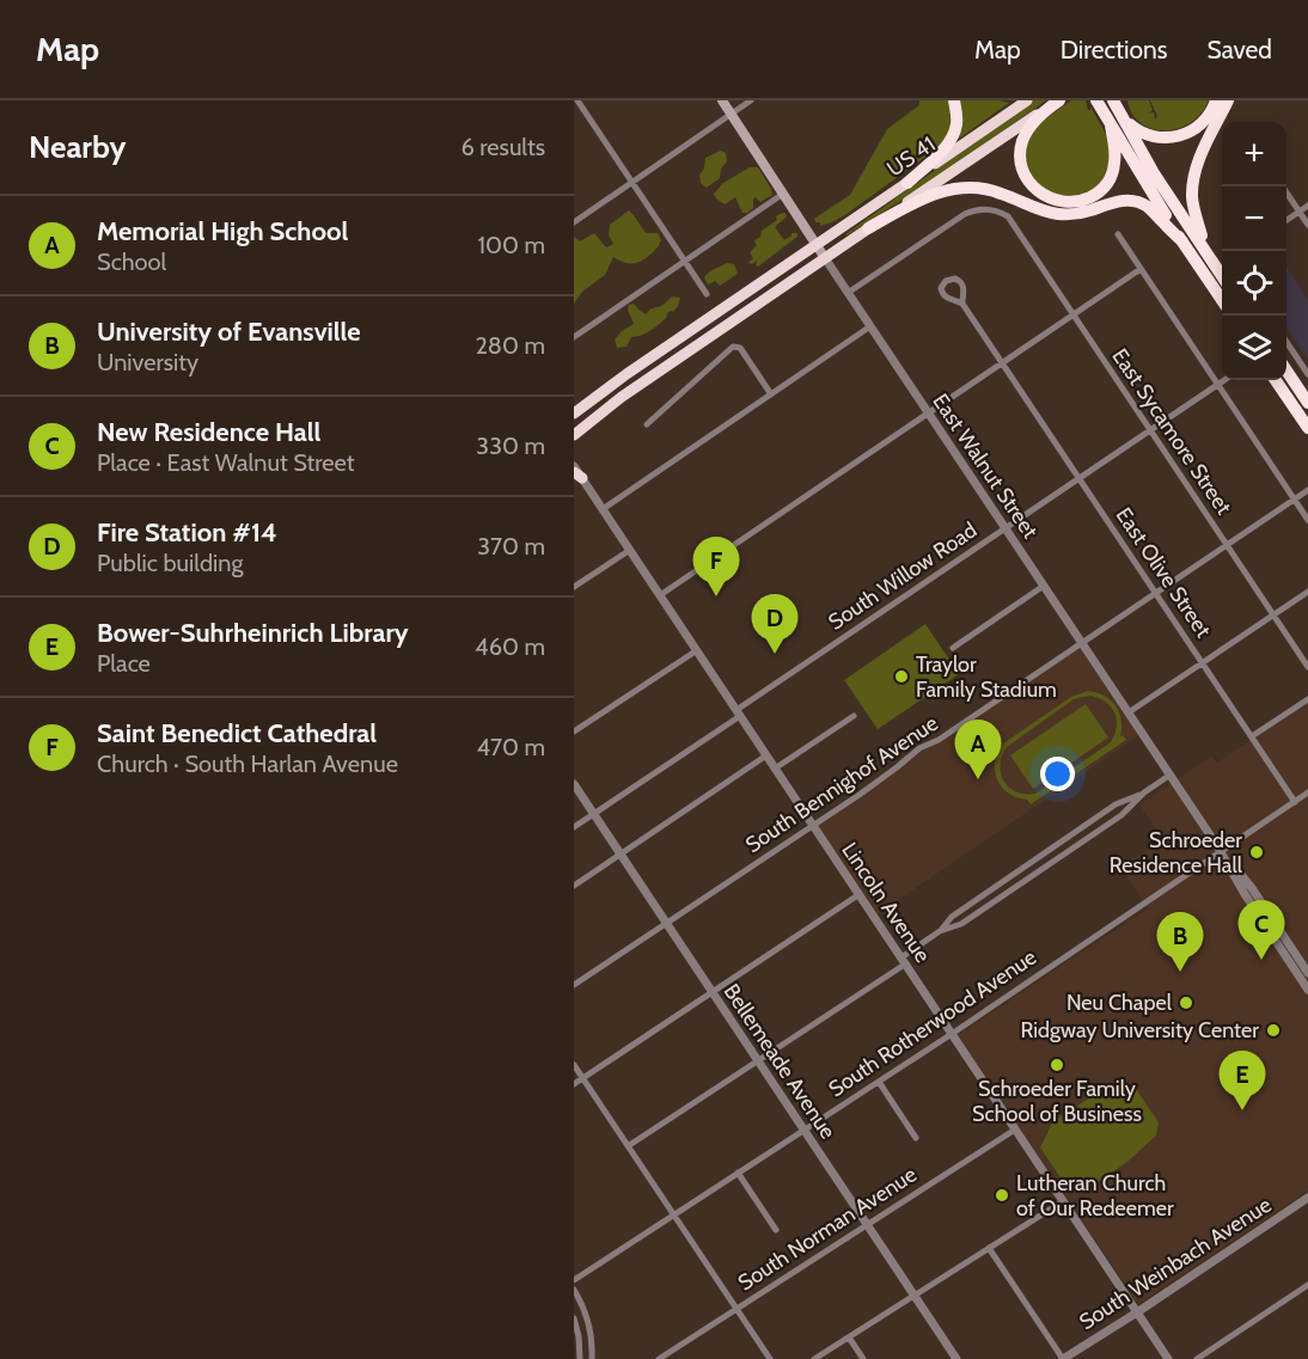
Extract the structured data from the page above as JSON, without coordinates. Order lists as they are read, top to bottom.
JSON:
{
  "streets": {
    "highway": ["US 41"],
    "main road": ["East Walnut Street"],
    "street": [
      "East Sycamore Street",
      "East Olive Street",
      "South Willow Road",
      "South Bennighof Avenue",
      "Lincoln Avenue",
      "South Rotherwood Avenue",
      "Bellemeade Avenue",
      "South Norman Avenue",
      "South Weinbach Avenue"
    ]
  },
  "crossings": [
    ["US 41", "East Walnut Street"],
    ["East Sycamore Street", "East Walnut Street"],
    ["East Sycamore Street", "South Willow Road"],
    ["East Sycamore Street", "South Bennighof Avenue"],
    ["East Walnut Street", "South Willow Road"],
    ["East Walnut Street", "South Bennighof Avenue"],
    ["East Walnut Street", "South Rotherwood Avenue"],
    ["East Olive Street", "South Willow Road"],
    ["East Olive Street", "South Bennighof Avenue"],
    ["East Olive Street", "South Rotherwood Avenue"],
    ["South Willow Road", "Lincoln Avenue"],
    ["South Willow Road", "Bellemeade Avenue"],
    ["South Bennighof Avenue", "Lincoln Avenue"],
    ["South Bennighof Avenue", "Bellemeade Avenue"],
    ["Lincoln Avenue", "South Rotherwood Avenue"],
    ["Lincoln Avenue", "South Norman Avenue"],
    ["Lincoln Avenue", "South Weinbach Avenue"],
    ["South Rotherwood Avenue", "Bellemeade Avenue"],
    ["Bellemeade Avenue", "South Norman Avenue"]
  ],
  "places": [
    "Traylor Family Stadium",
    "Schroeder Residence Hall",
    "Neu Chapel",
    "Ridgway University Center",
    "Schroeder Family School of Business",
    "Lutheran Church of Our Redeemer"
  ],
  "page": {
    "header": "Map",
    "nav": ["Map", "Directions", "Saved"],
    "heading": ["Nearby", "6 results"],
    "map_buttons": ["+", "−"],
    "list": [
      {
        "mark": "A",
        "name": "Memorial High School",
        "note": "School",
        "value": "100 m"
      },
      {
        "mark": "B",
        "name": "University of Evansville",
        "note": "University",
        "value": "280 m"
      },
      {
        "mark": "C",
        "name": "New Residence Hall",
        "note": "Place · East Walnut Street",
        "value": "330 m"
      },
      {
        "mark": "D",
        "name": "Fire Station #14",
        "note": "Public building",
        "value": "370 m"
      },
      {
        "mark": "E",
        "name": "Bower-Suhrheinrich Library",
        "note": "Place",
        "value": "460 m"
      },
      {
        "mark": "F",
        "name": "Saint Benedict Cathedral",
        "note": "Church · South Harlan Avenue",
        "value": "470 m"
      }
    ],
    "pins": [
      "F",
      "D",
      "A",
      "C",
      "B",
      "E"
    ]
  }
}
